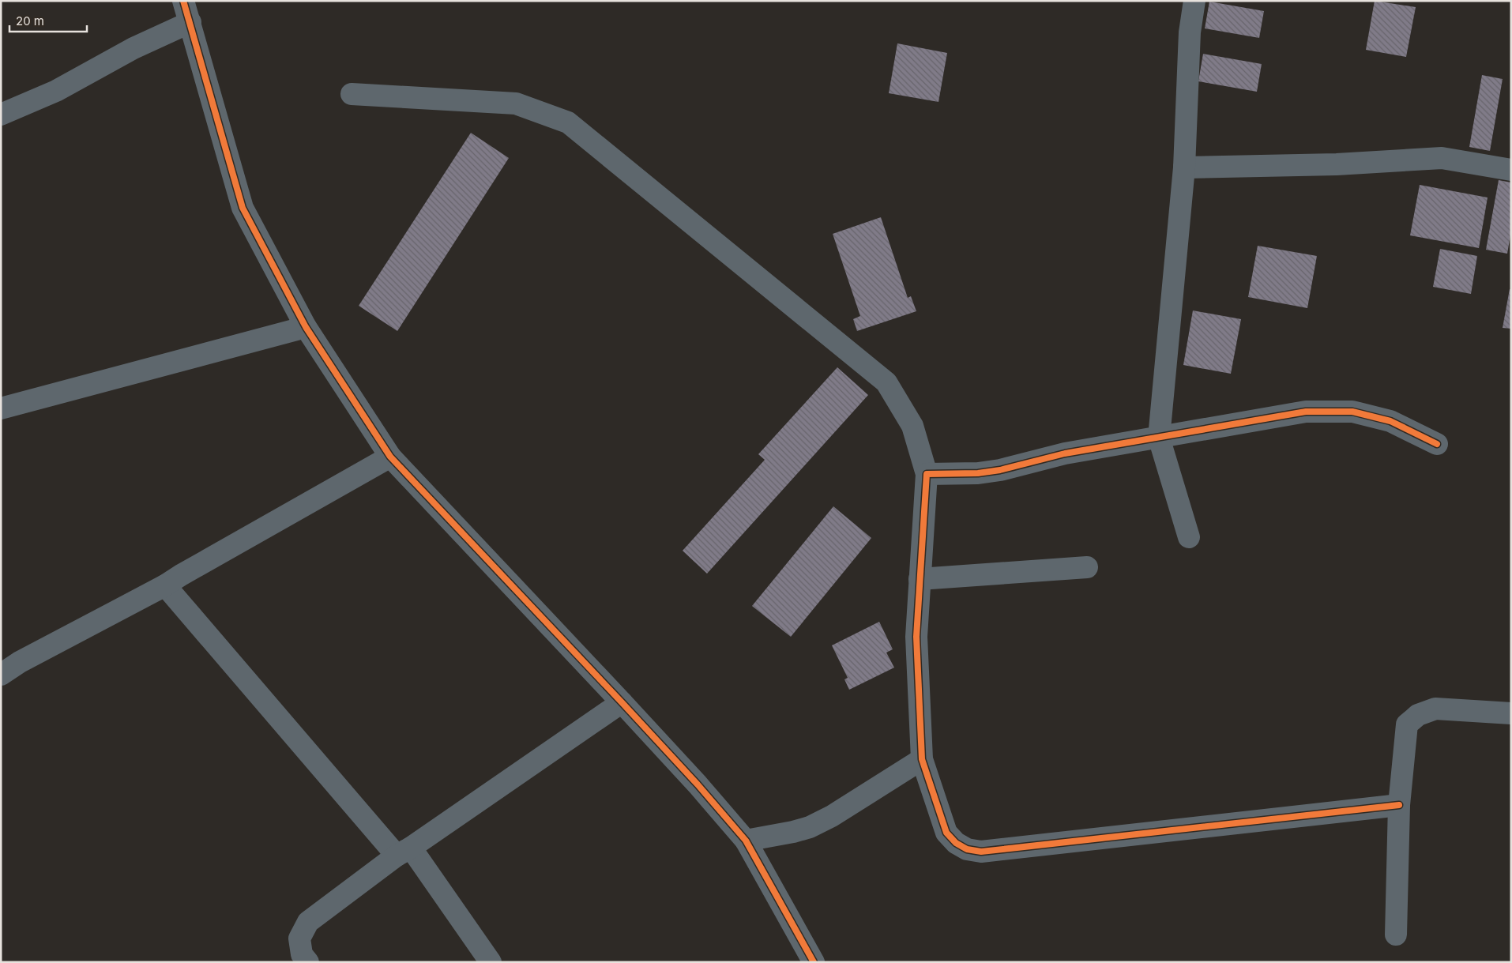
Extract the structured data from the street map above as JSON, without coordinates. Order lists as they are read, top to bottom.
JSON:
{
  "scale_bar": "20 m"
}
